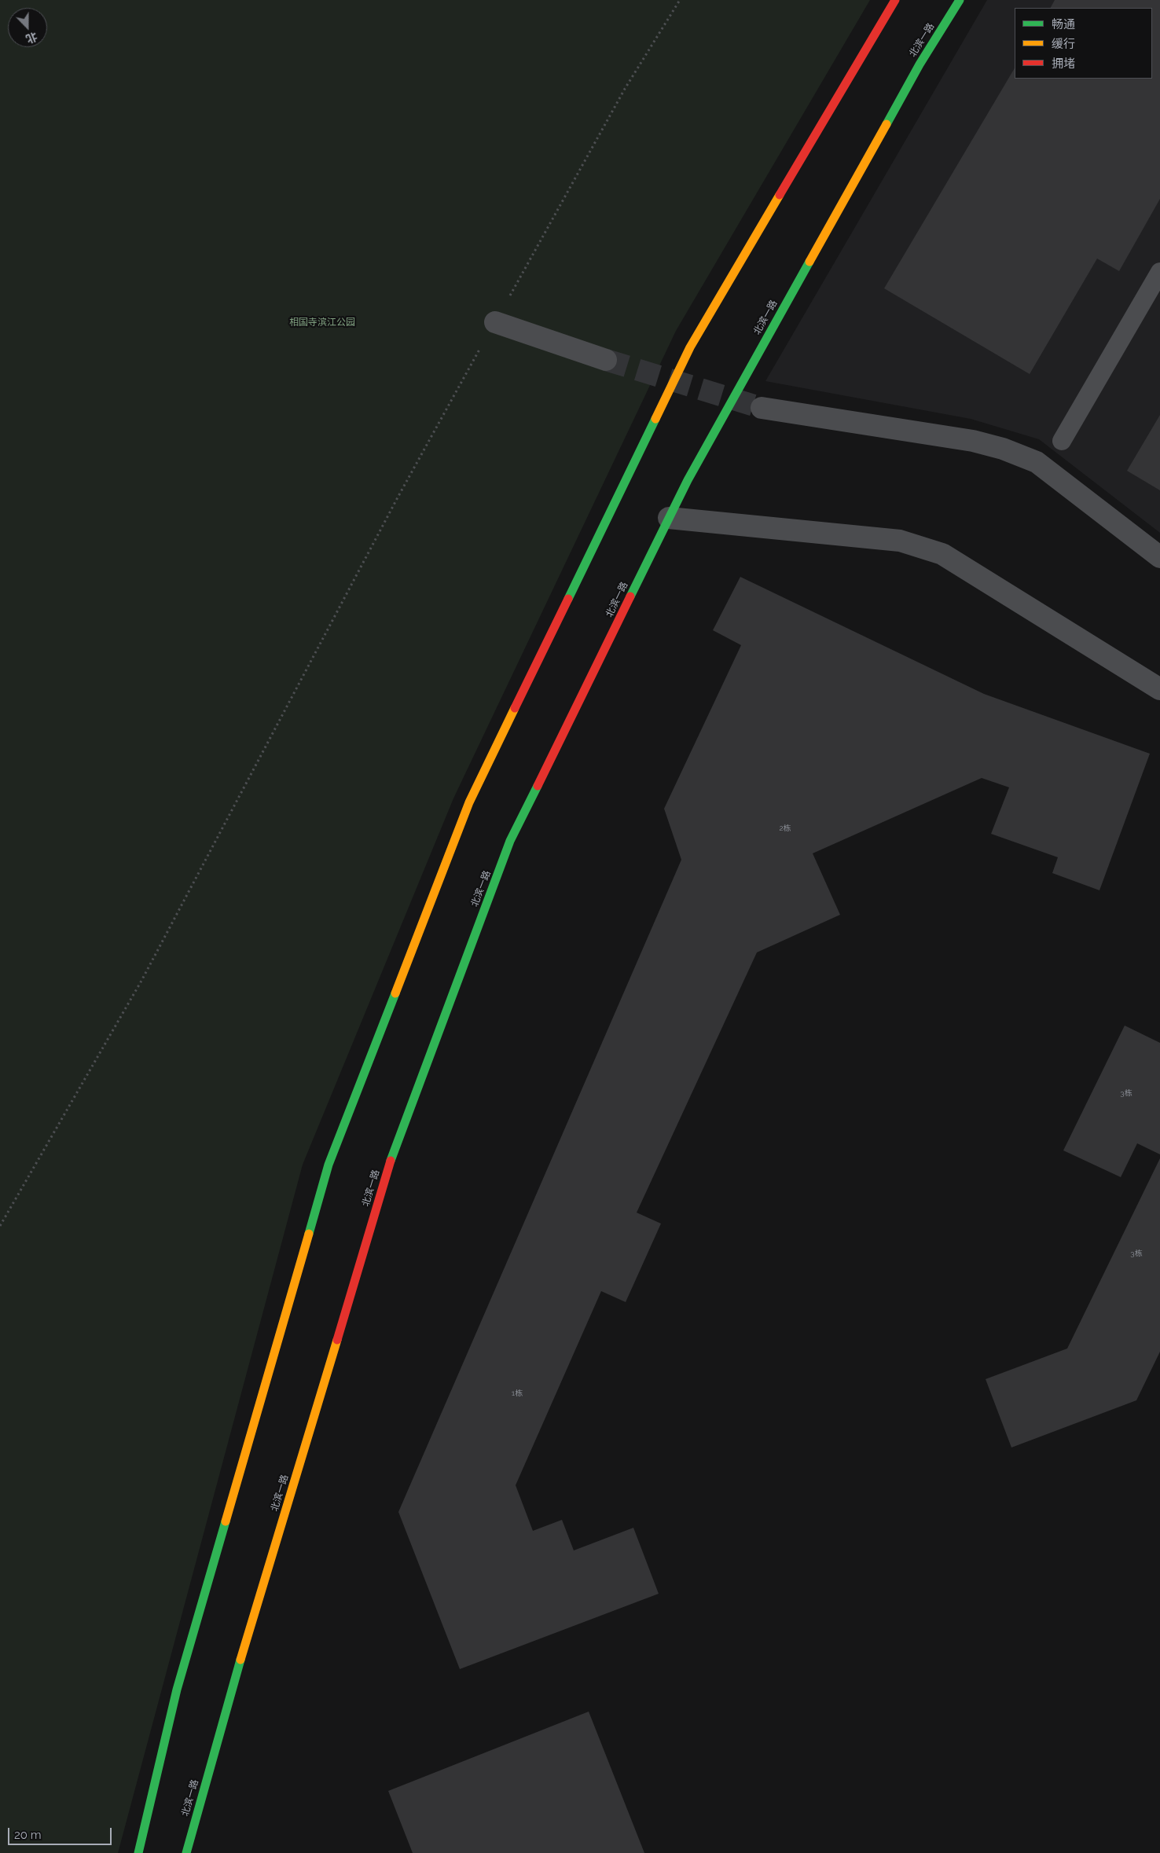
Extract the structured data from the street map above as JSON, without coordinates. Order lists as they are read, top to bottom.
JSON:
{
  "streets": {
    "main road": ["北滨一路"]
  },
  "parks": ["相国寺滨江公园"],
  "house_numbers": [
    "2栋",
    "3栋",
    "3栋",
    "1栋"
  ],
  "legend": ["畅通", "缓行", "拥堵"],
  "scale_bar": "20 m",
  "north": "bottom"
}
